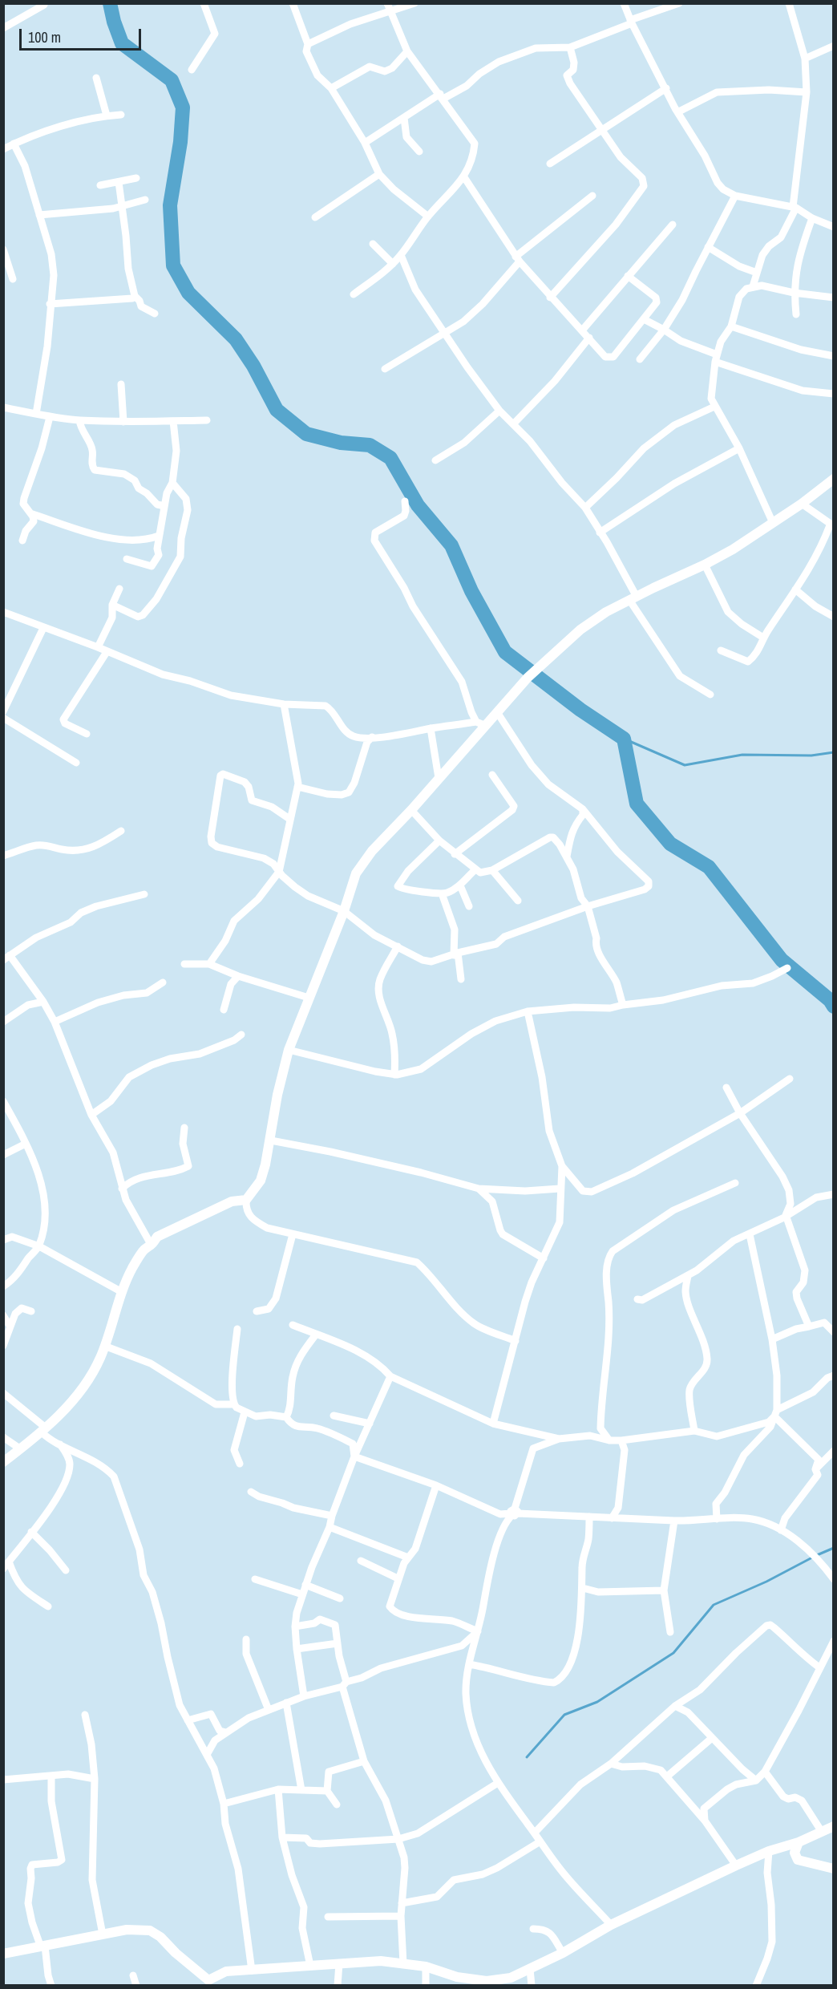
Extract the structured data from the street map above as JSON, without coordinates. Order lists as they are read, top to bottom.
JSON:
{
  "scale_bar": "100 m"
}
